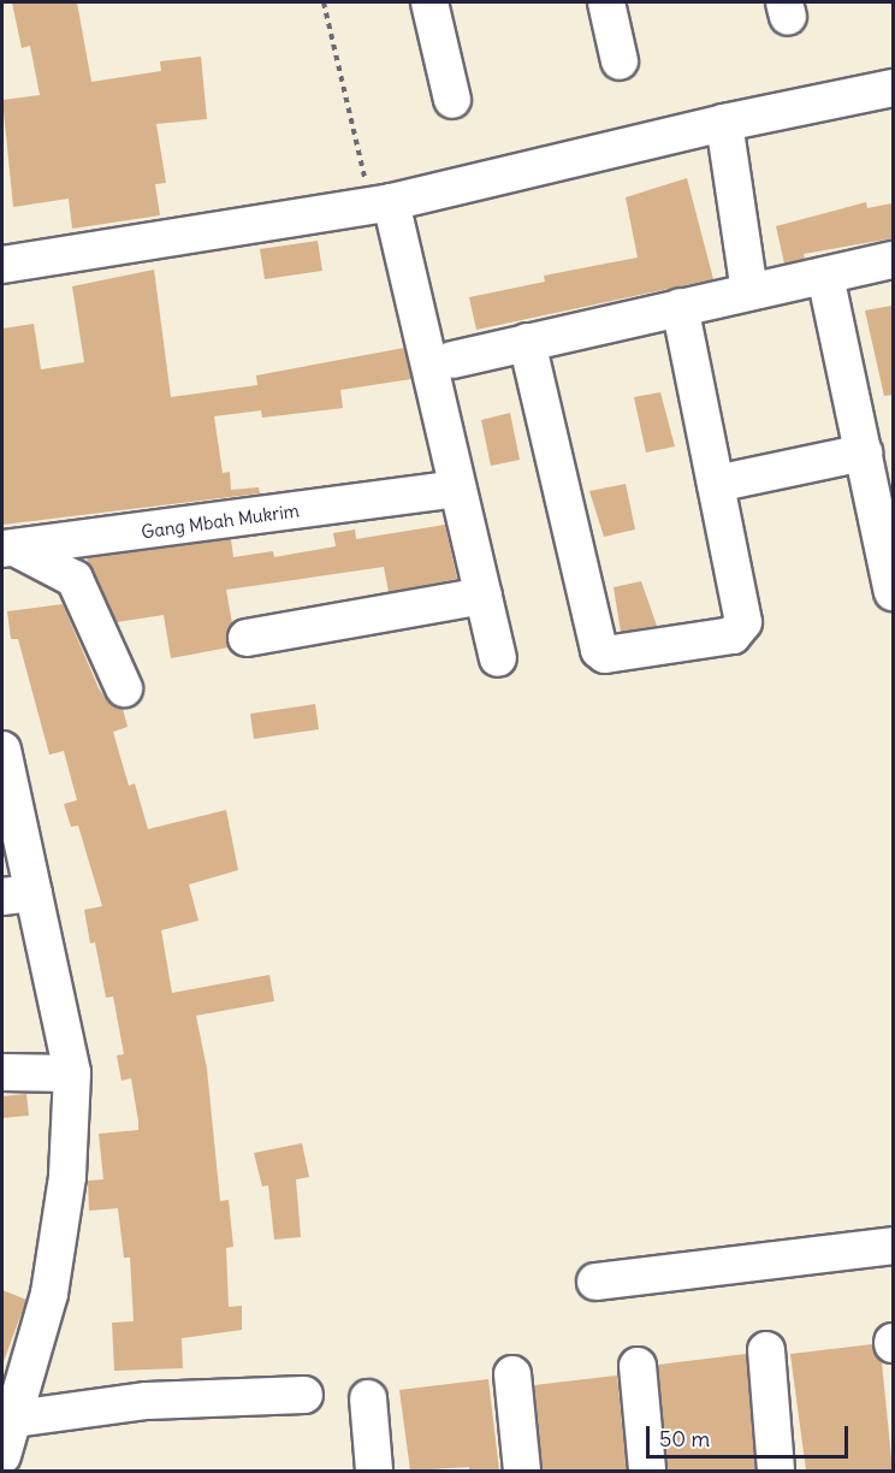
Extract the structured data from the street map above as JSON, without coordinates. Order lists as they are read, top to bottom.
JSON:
{
  "streets": {
    "street": ["Gang Mbah Mukrim"]
  },
  "scale_bar": "50 m"
}
